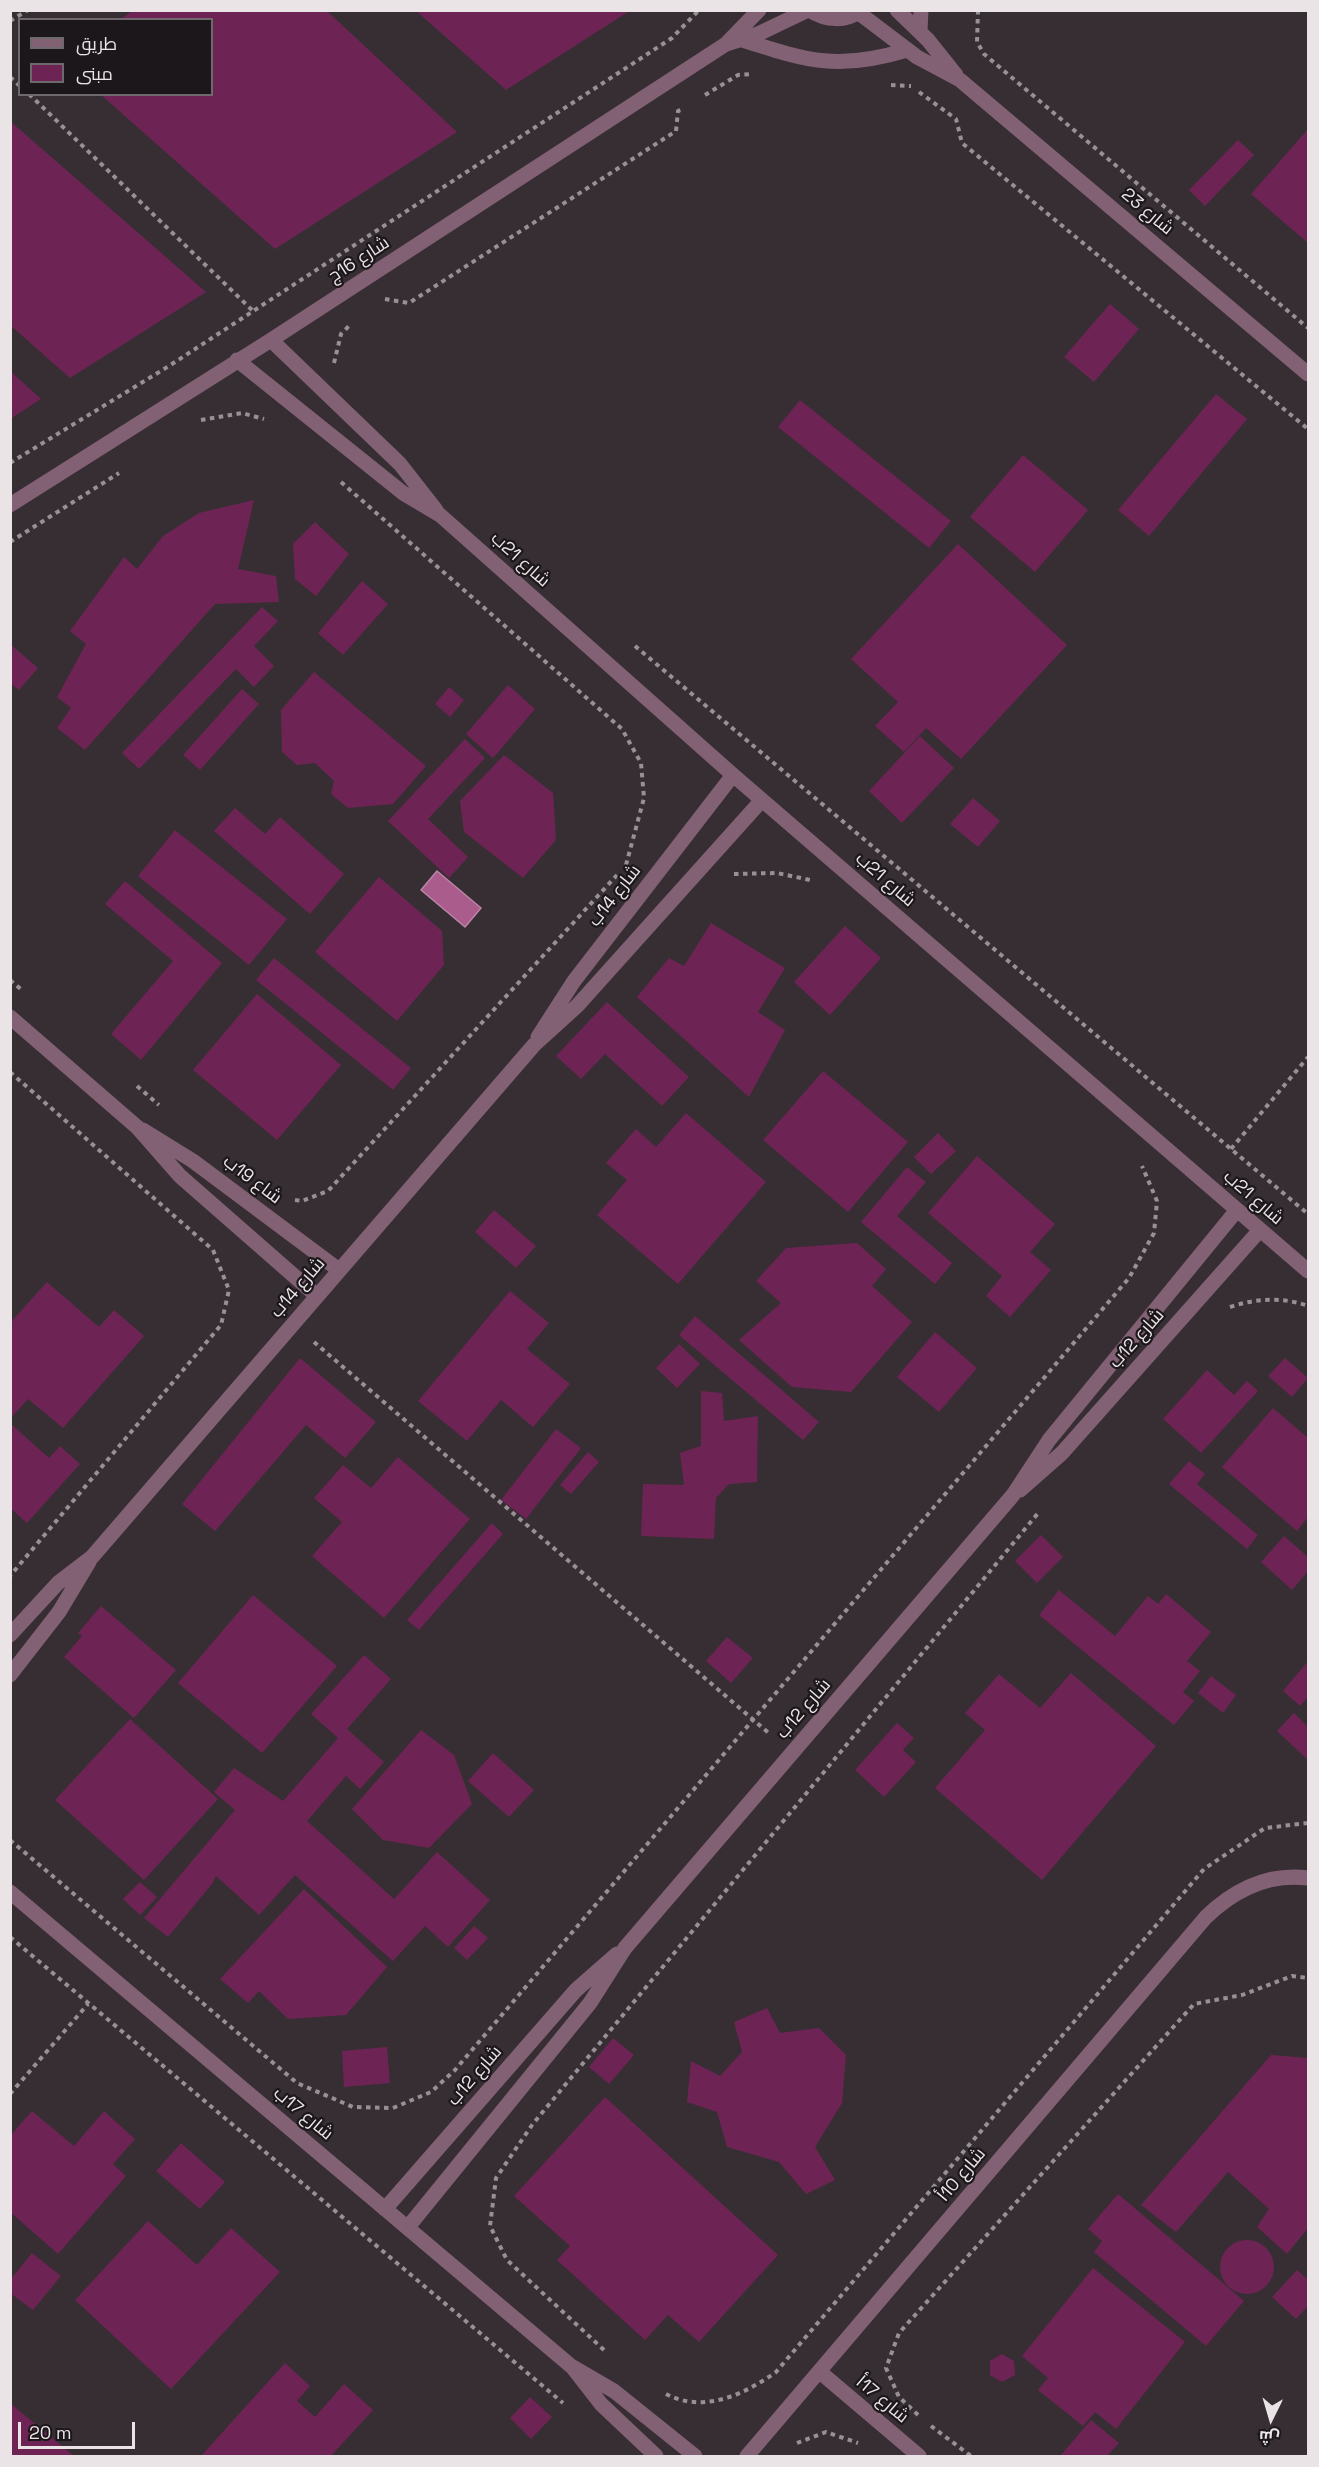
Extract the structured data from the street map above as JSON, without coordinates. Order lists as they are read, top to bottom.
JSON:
{
  "streets": {
    "street": [
      "شارع 23",
      "شارع 16ج",
      "شارع 21ب",
      "شارع 14ب",
      "شاع 19ب",
      "شارع 12ب",
      "شارع 17ب",
      "شارع 10أ",
      "شارع 17أ"
    ]
  },
  "crossings": [
    ["شارع 16ج", "شارع 21ب"],
    ["شارع 21ب", "شارع 14ب"],
    ["شارع 21ب", "شارع 12ب"],
    ["شارع 14ب", "شاع 19ب"],
    ["شارع 12ب", "شارع 17ب"],
    ["شارع 10أ", "شارع 17أ"]
  ],
  "legend": ["طريق", "مبنى"],
  "scale_bar": "20 m",
  "north": "bottom"
}
